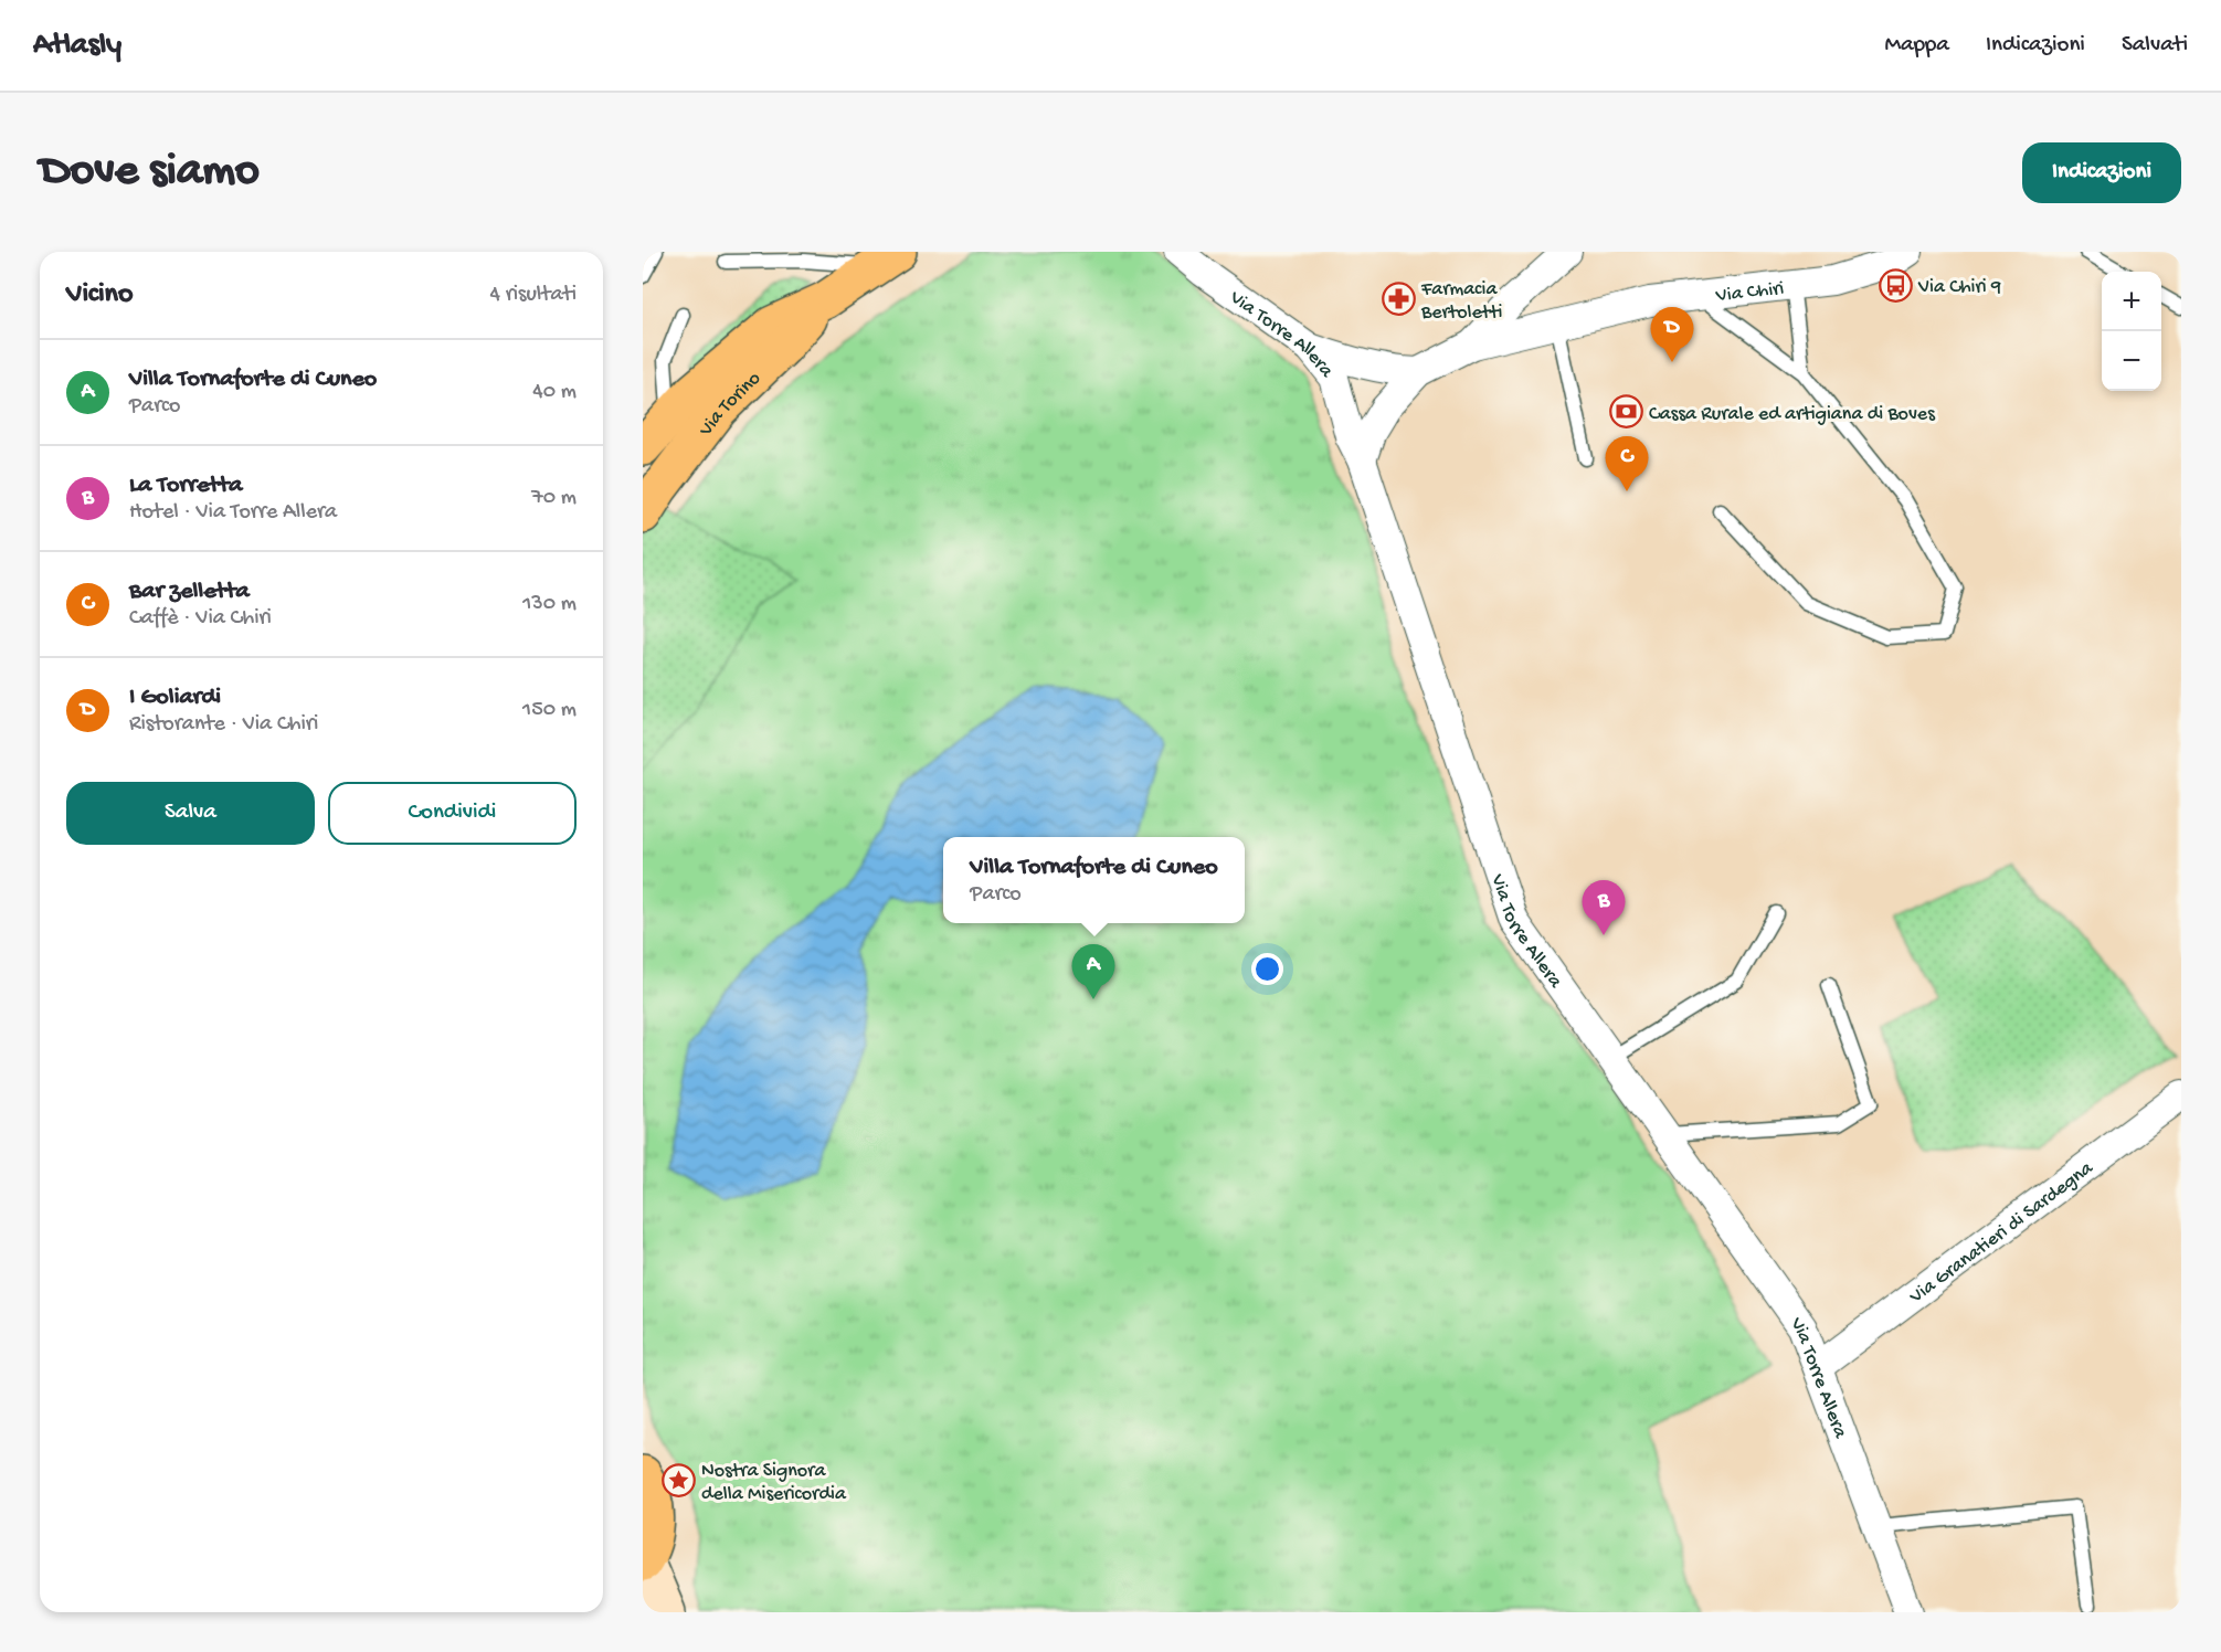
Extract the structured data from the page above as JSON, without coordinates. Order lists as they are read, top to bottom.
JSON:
{
  "streets": {
    "main road": ["Via Torino"],
    "street": ["Via Chiri", "Via Torre Allera", "Via Granatieri di Sardegna"]
  },
  "crossings": [
    ["Via Chiri", "Via Torre Allera"],
    ["Via Torre Allera", "Via Granatieri di Sardegna"]
  ],
  "places": {
    "bus stop": ["Via Chiri 9"],
    "pharmacy": ["Farmacia Bertoletti"],
    "bank": ["Cassa Rurale ed artigiana di Boves"],
    "place": ["Nostra Signora della Misericordia"]
  },
  "page": {
    "header": "Atlasly",
    "nav": ["Mappa", "Indicazioni", "Salvati"],
    "buttons": [
      "Indicazioni",
      ["Salva", "Condividi"]
    ],
    "title": "Dove siamo",
    "heading": ["Vicino", "4 risultati"],
    "map_buttons": ["+", "−"],
    "pins": [
      "D",
      "C",
      "B",
      "A"
    ],
    "list": [
      {
        "mark": "A",
        "name": "Villa Tornaforte di Cuneo",
        "note": "Parco",
        "value": "40 m"
      },
      {
        "mark": "B",
        "name": "La Torretta",
        "note": "Hotel · Via Torre Allera",
        "value": "70 m"
      },
      {
        "mark": "C",
        "name": "Bar zelletta",
        "note": "Caffè · Via Chiri",
        "value": "130 m"
      },
      {
        "mark": "D",
        "name": "I Goliardi",
        "note": "Ristorante · Via Chiri",
        "value": "150 m"
      }
    ],
    "popup": ["Villa Tornaforte di Cuneo", "Parco"]
  }
}
